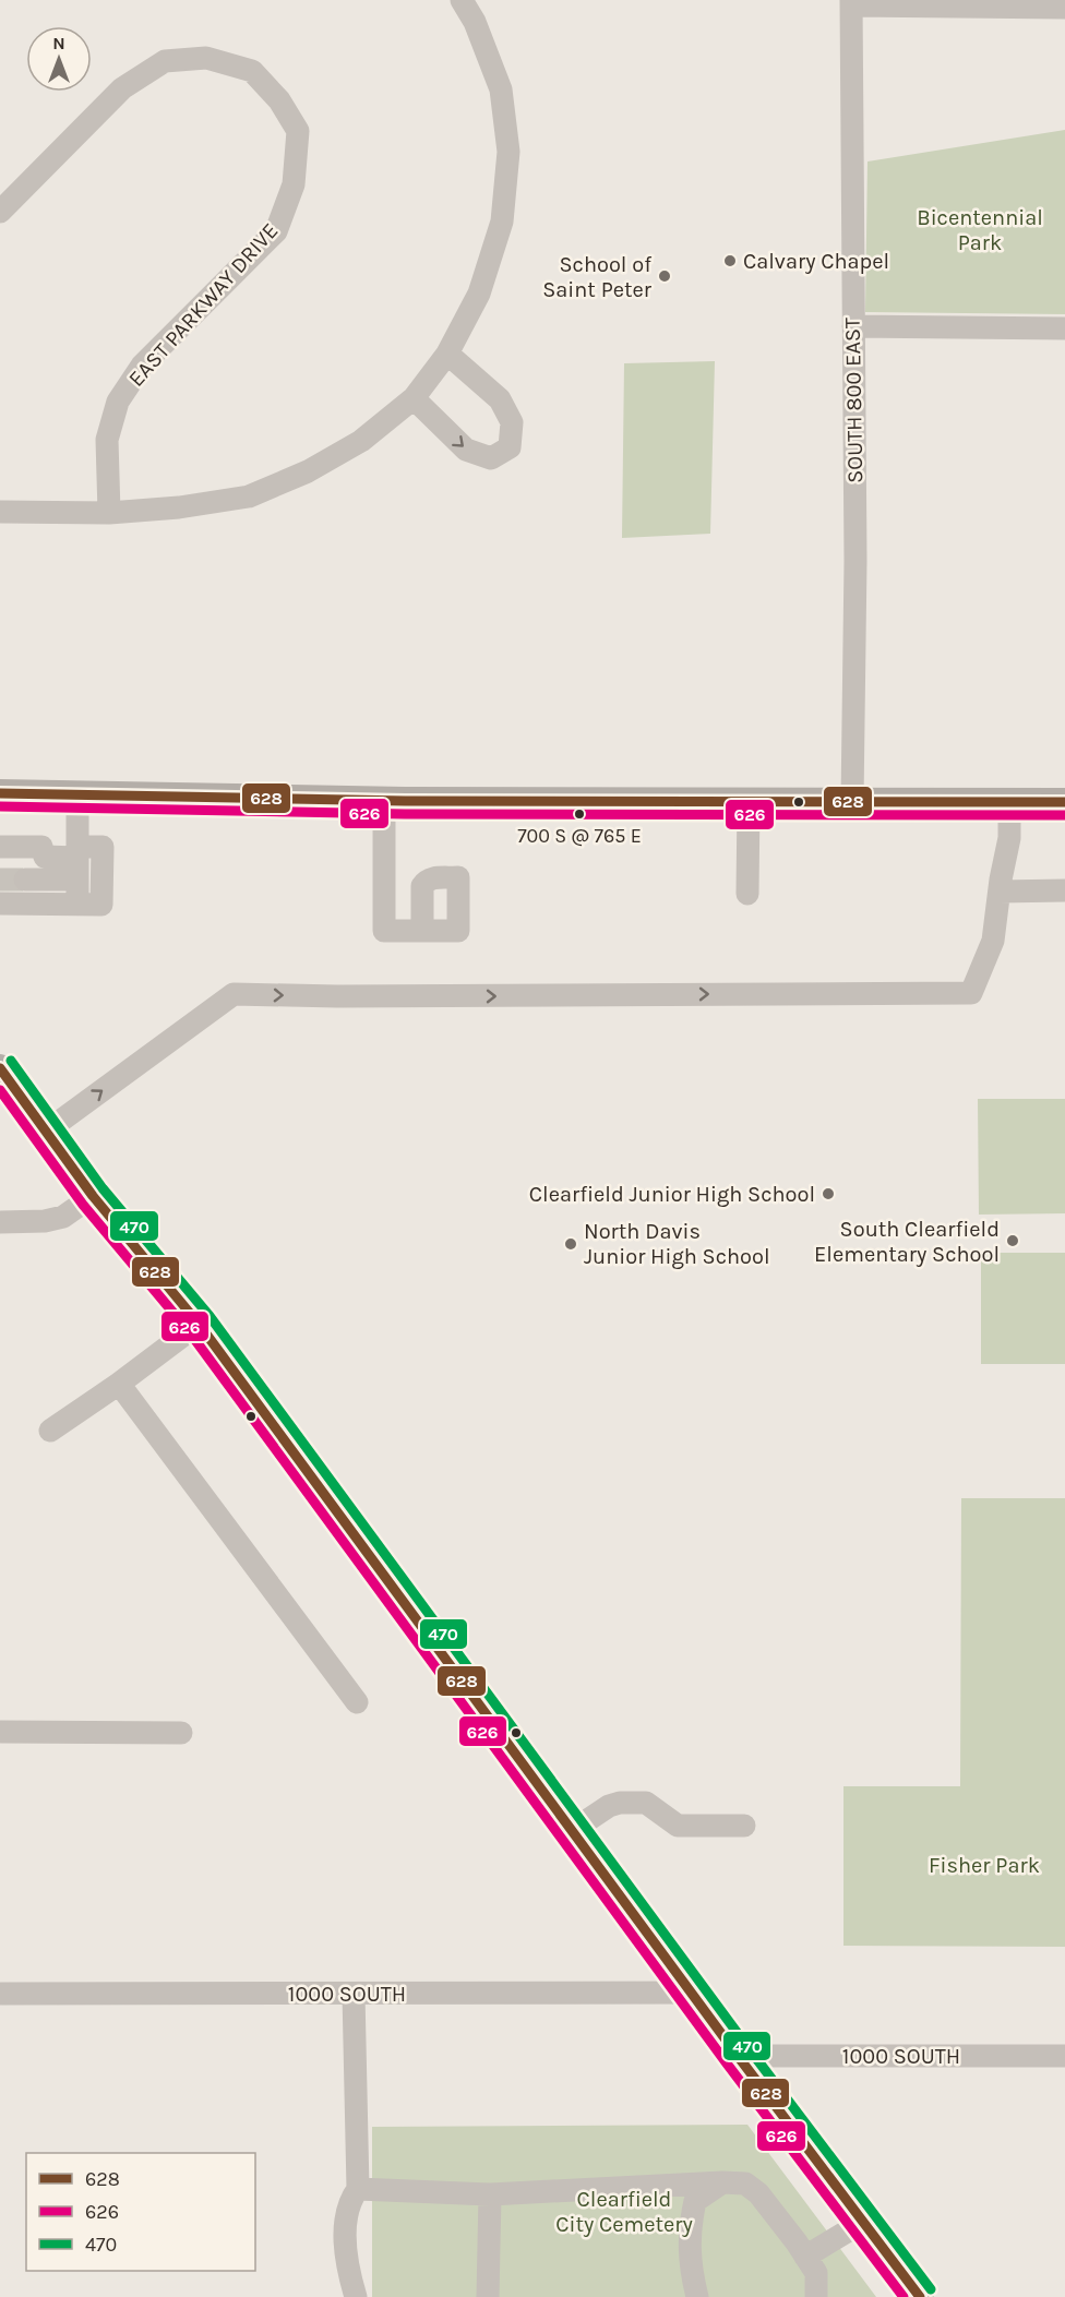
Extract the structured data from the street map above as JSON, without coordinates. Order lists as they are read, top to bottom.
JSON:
{
  "streets": {
    "street": ["EAST PARKWAY DRIVE", "SOUTH 800 EAST", "1000 SOUTH"]
  },
  "parks": ["Bicentennial Park", "Fisher Park", "Clearfield City Cemetery"],
  "places": [
    "Calvary Chapel",
    "School of Saint Peter",
    "700 S @ 765 E",
    "Clearfield Junior High School",
    "South Clearfield Elementary School",
    "North Davis Junior High School"
  ],
  "lines": ["transit line 628", "transit line 626", "transit line 470"],
  "legend": ["628", "626", "470"],
  "north": "top"
}
